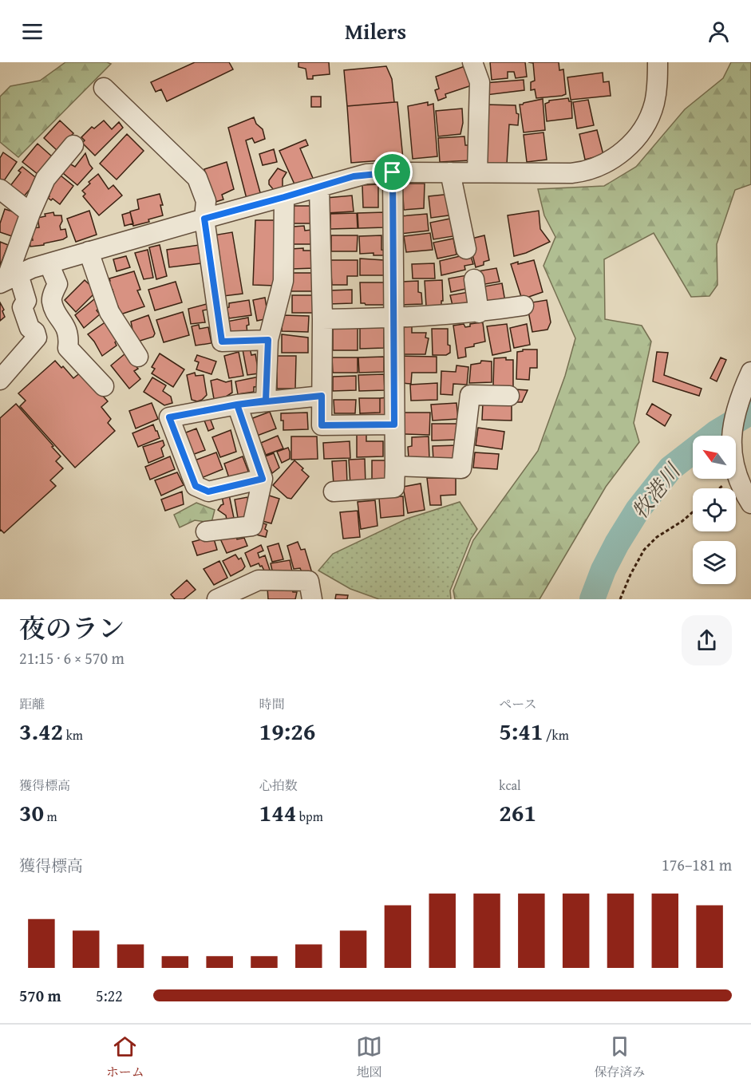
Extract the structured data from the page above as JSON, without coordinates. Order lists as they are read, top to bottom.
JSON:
{
  "water": ["牧港川"],
  "north": "top left",
  "page": {
    "header": "Milers",
    "heading": ["夜のラン", "21:15 · 6 × 570 m"],
    "stats": [
      ["距離", "3.42 km"],
      ["時間", "19:26"],
      ["ペース", "5:41 /km"],
      ["獲得標高", "30 m"],
      ["心拍数", "144 bpm"],
      ["kcal", "261"]
    ],
    "chart": ["獲得標高", "176–181 m"],
    "list": [
      {
        "name": "570 m",
        "note": "5:22"
      }
    ],
    "tabs": ["ホーム", "地図", "保存済み"]
  }
}
